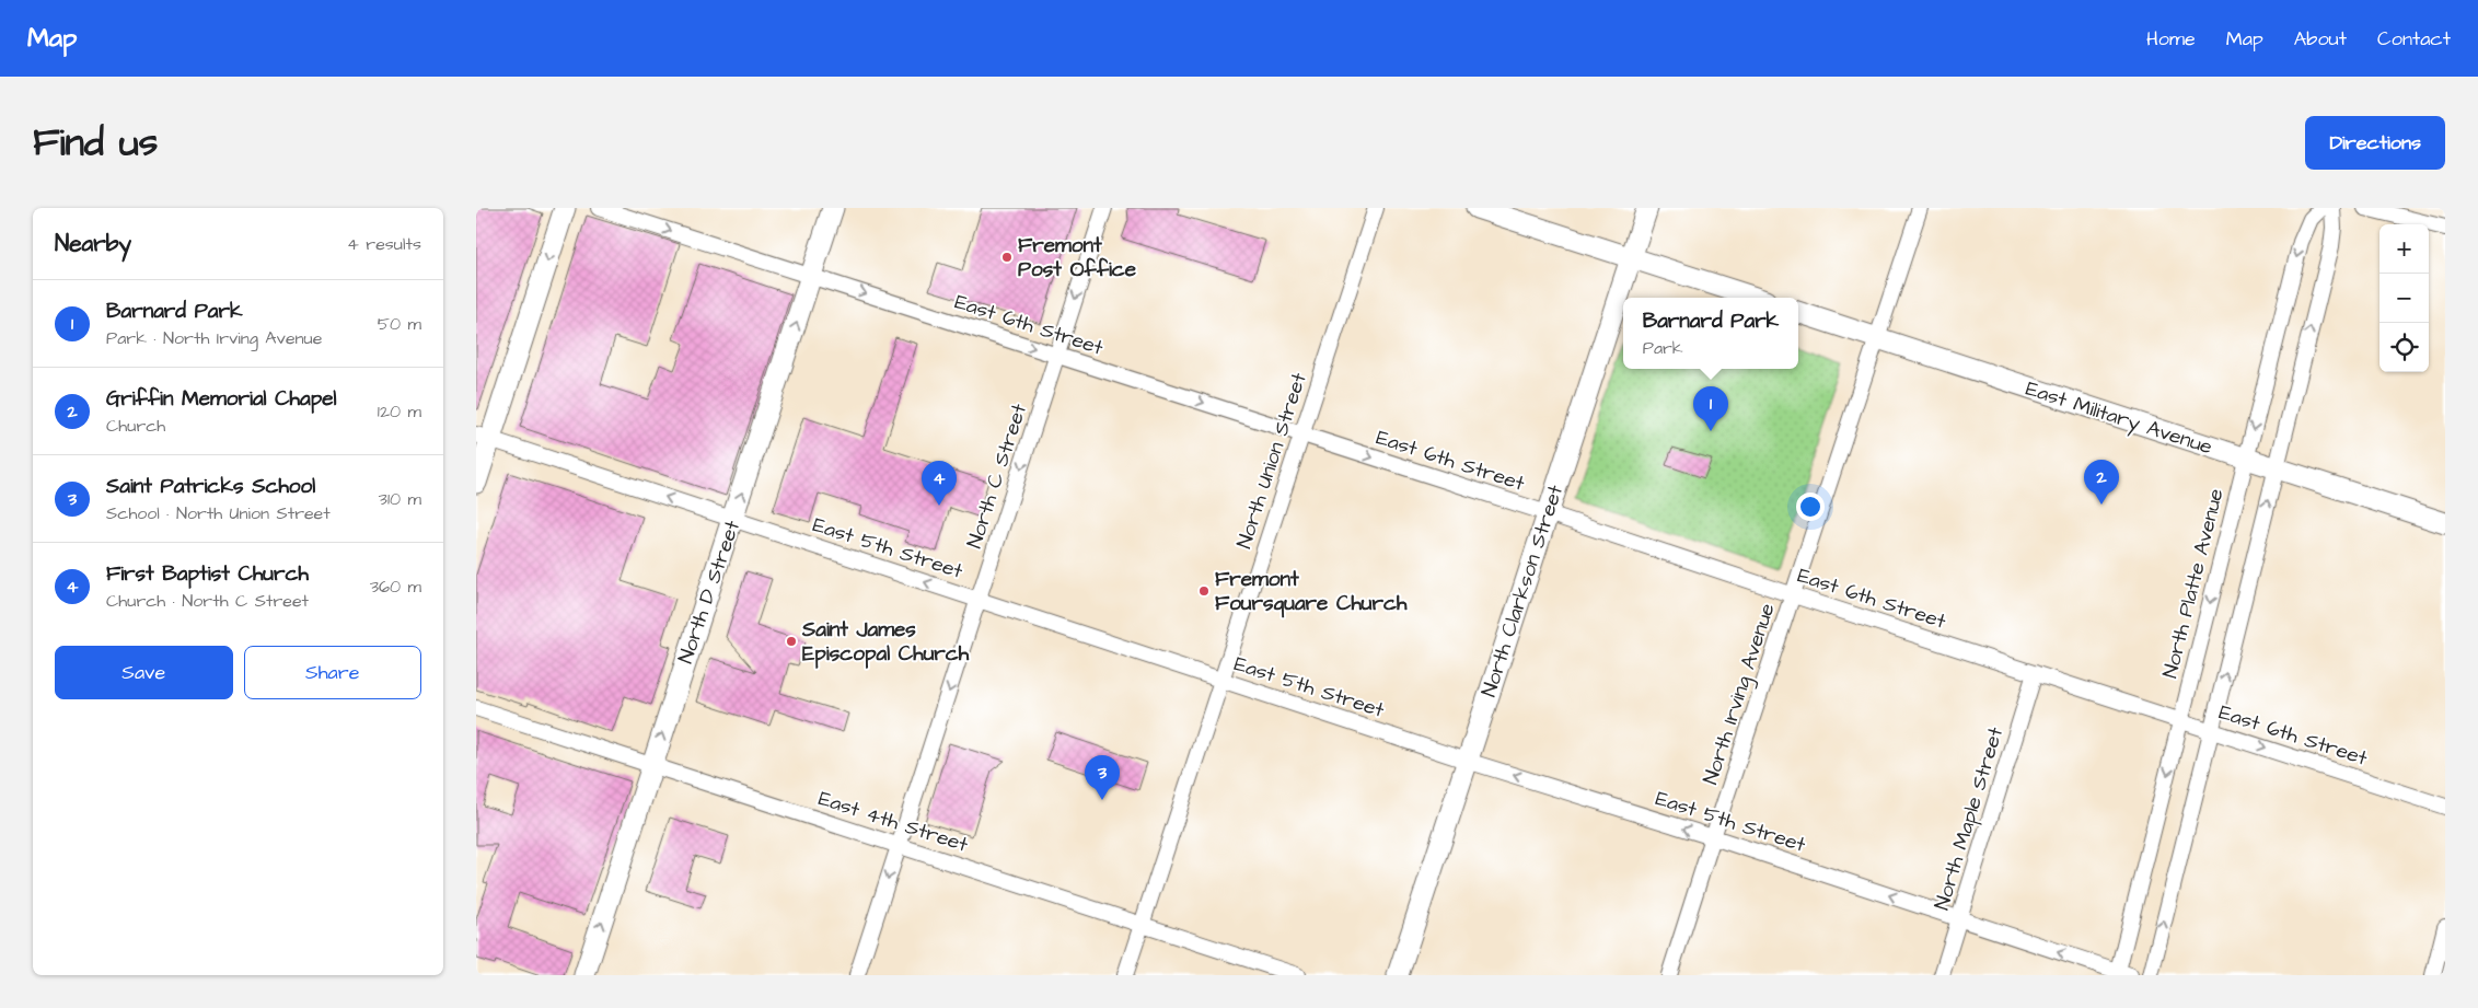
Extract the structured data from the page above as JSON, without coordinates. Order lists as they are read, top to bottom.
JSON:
{
  "streets": {
    "main road": ["East Military Avenue", "North Clarkson Street", "North D Street"],
    "street": [
      "East 6th Street",
      "North Union Street",
      "North C Street",
      "East 5th Street",
      "North Platte Avenue",
      "North Irving Avenue",
      "North Maple Street",
      "East 4th Street"
    ]
  },
  "crossings": [
    ["East 6th Street", "North Union Street"],
    ["East 6th Street", "North C Street"],
    ["East 6th Street", "North Platte Avenue"],
    ["East 6th Street", "North Clarkson Street"],
    ["East 6th Street", "North D Street"],
    ["East 6th Street", "North Irving Avenue"],
    ["East 6th Street", "North Maple Street"],
    ["East Military Avenue", "North Platte Avenue"],
    ["East Military Avenue", "North Irving Avenue"],
    ["North Union Street", "East 5th Street"],
    ["North Union Street", "East 4th Street"],
    ["North C Street", "East 5th Street"],
    ["North C Street", "East 4th Street"],
    ["East 5th Street", "North Platte Avenue"],
    ["East 5th Street", "North Clarkson Street"],
    ["East 5th Street", "North D Street"],
    ["East 5th Street", "North Irving Avenue"],
    ["East 5th Street", "North Maple Street"],
    ["North D Street", "East 4th Street"]
  ],
  "one_way": [
    "East 6th Street",
    "North C Street",
    "East 5th Street",
    "North D Street"
  ],
  "places": ["Fremont Post Office", "Fremont Foursquare Church", "Saint James Episcopal Church"],
  "page": {
    "header": "Map",
    "nav": [
      "Home",
      "Map",
      "About",
      "Contact"
    ],
    "title": "Find us",
    "buttons": [
      "Directions",
      ["Save", "Share"]
    ],
    "heading": ["Nearby", "4 results"],
    "map_buttons": ["+", "−"],
    "list": [
      {
        "mark": "1",
        "name": "Barnard Park",
        "note": "Park · North Irving Avenue",
        "value": "50 m"
      },
      {
        "mark": "2",
        "name": "Griffin Memorial Chapel",
        "note": "Church",
        "value": "120 m"
      },
      {
        "mark": "3",
        "name": "Saint Patricks School",
        "note": "School · North Union Street",
        "value": "310 m"
      },
      {
        "mark": "4",
        "name": "First Baptist Church",
        "note": "Church · North C Street",
        "value": "360 m"
      }
    ],
    "popup": ["Barnard Park", "Park"],
    "pins": [
      "1",
      "2",
      "4",
      "3"
    ]
  }
}
